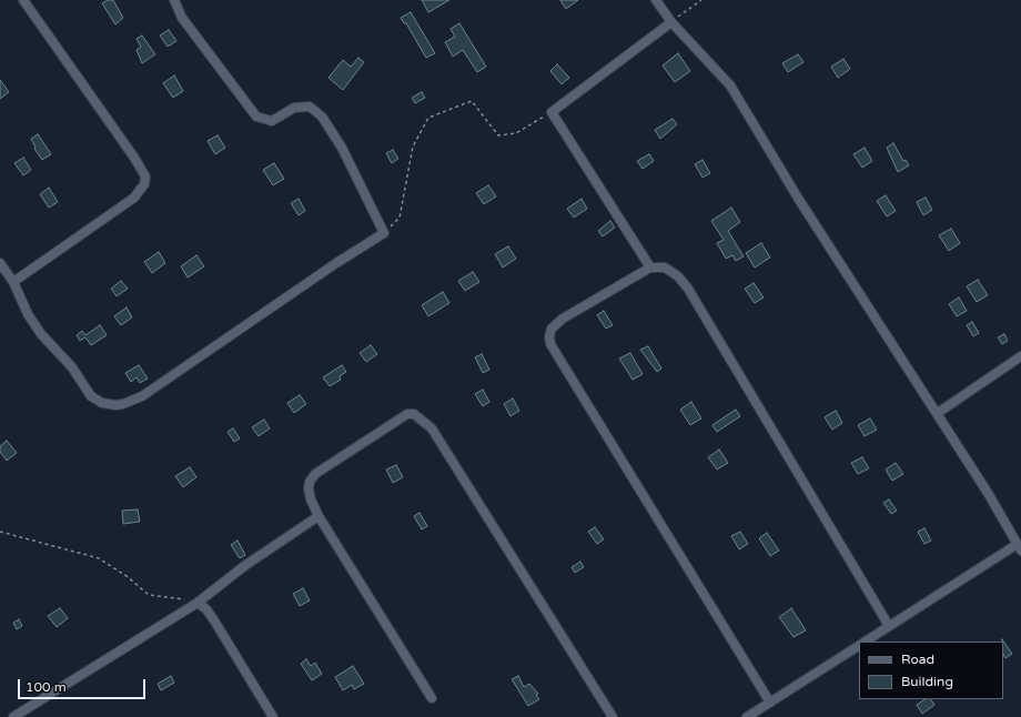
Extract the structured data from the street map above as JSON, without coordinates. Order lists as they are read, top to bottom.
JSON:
{
  "legend": ["Road", "Building"],
  "scale_bar": "100 m"
}
